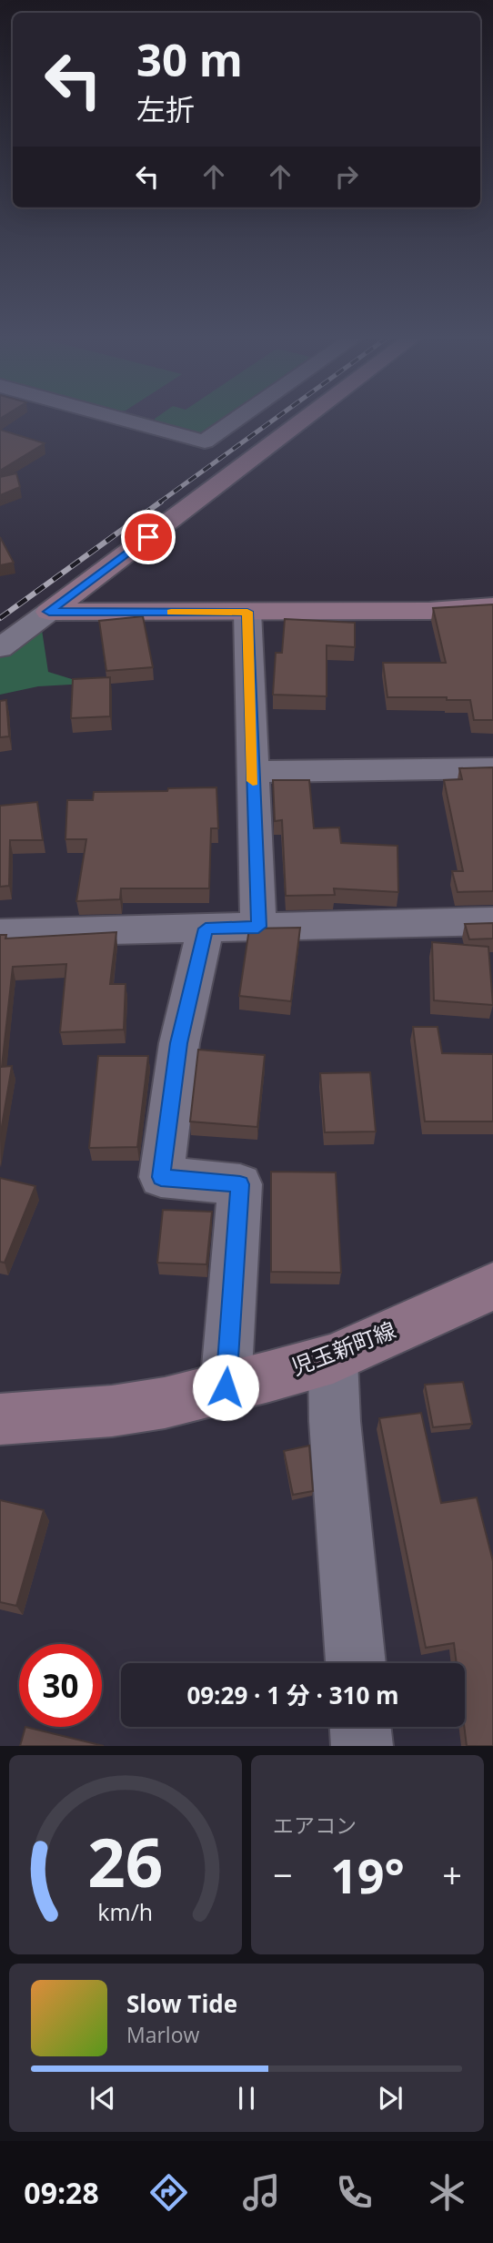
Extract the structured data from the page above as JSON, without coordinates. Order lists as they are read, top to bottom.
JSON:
{
  "streets": {
    "street": ["児玉新町線"]
  },
  "page": {
    "turn": ["30 m", "左折"],
    "limit": "30",
    "trip": "09:29 · 1 分 · 310 m",
    "tile": "エアコン",
    "heat": ["−", "19°", "+"],
    "song": ["Slow Tide", "Marlow"],
    "tabs": "09:28",
    "gauge": ["26", "km/h"]
  }
}
